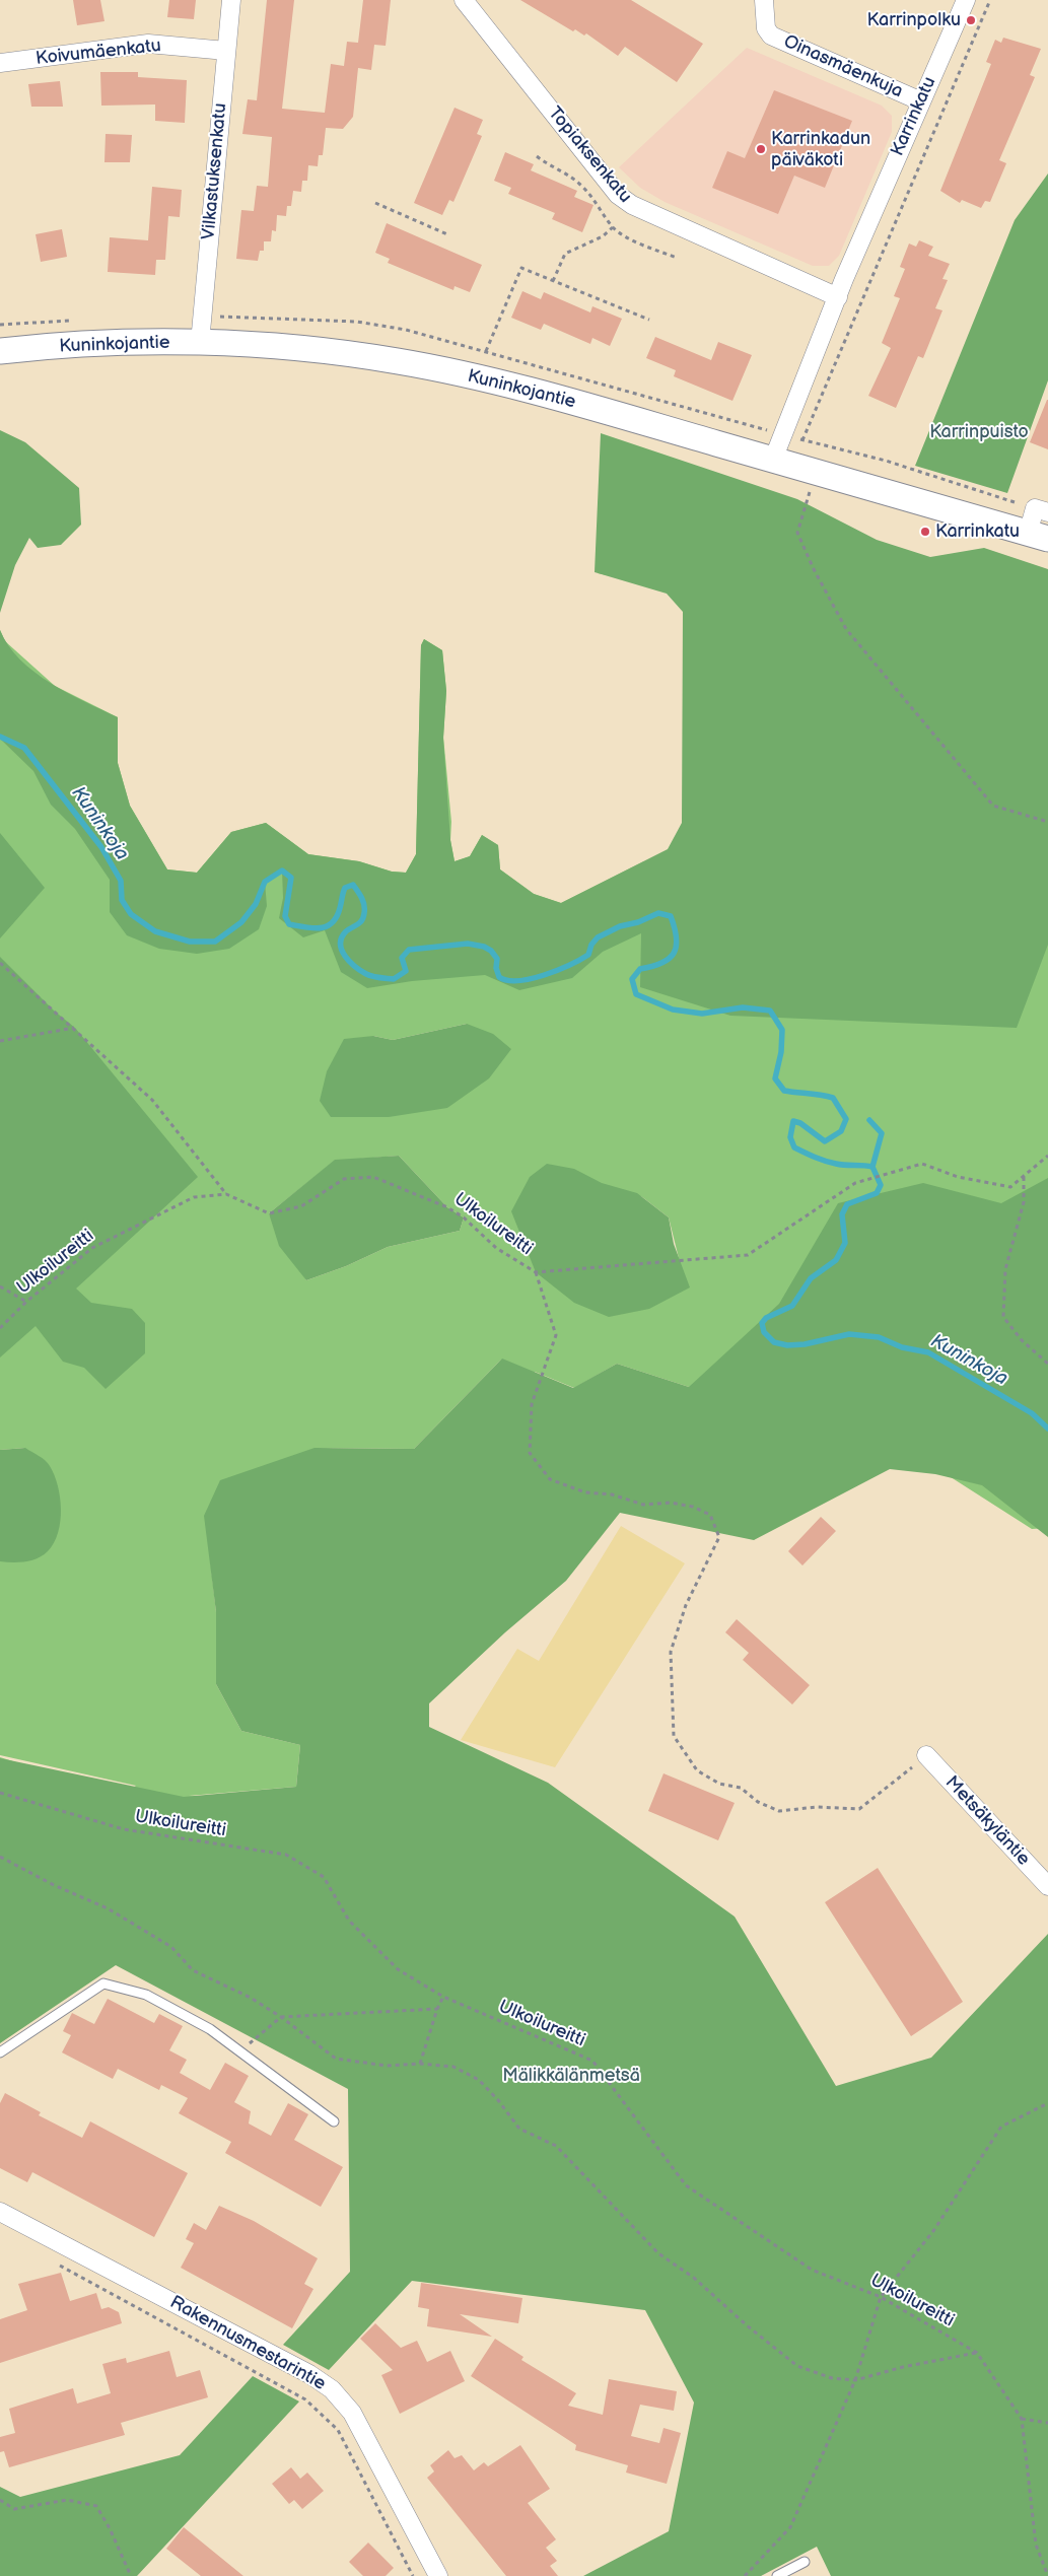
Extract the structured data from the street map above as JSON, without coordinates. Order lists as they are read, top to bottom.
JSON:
{
  "streets": {
    "main road": ["Kuninkojantie"],
    "street": [
      "Koivumäenkatu",
      "Oinasmäenkuja",
      "Karrinkatu",
      "Topiaksenkatu",
      "Vilkastuksenkatu",
      "Metsäkyläntie",
      "Rakennusmestarintie"
    ],
    "path": ["Ulkoilureitti"]
  },
  "crossings": [
    ["Koivumäenkatu", "Vilkastuksenkatu"],
    ["Oinasmäenkuja", "Karrinkatu"],
    ["Karrinkatu", "Topiaksenkatu"],
    ["Karrinkatu", "Kuninkojantie"],
    ["Vilkastuksenkatu", "Kuninkojantie"]
  ],
  "water": ["Kuninkoja"],
  "parks": ["Karrinpuisto", "Mälikkälänmetsä"],
  "places": ["Karrinpolku", "Karrinkadun päiväkoti", "Karrinkatu"]
}
